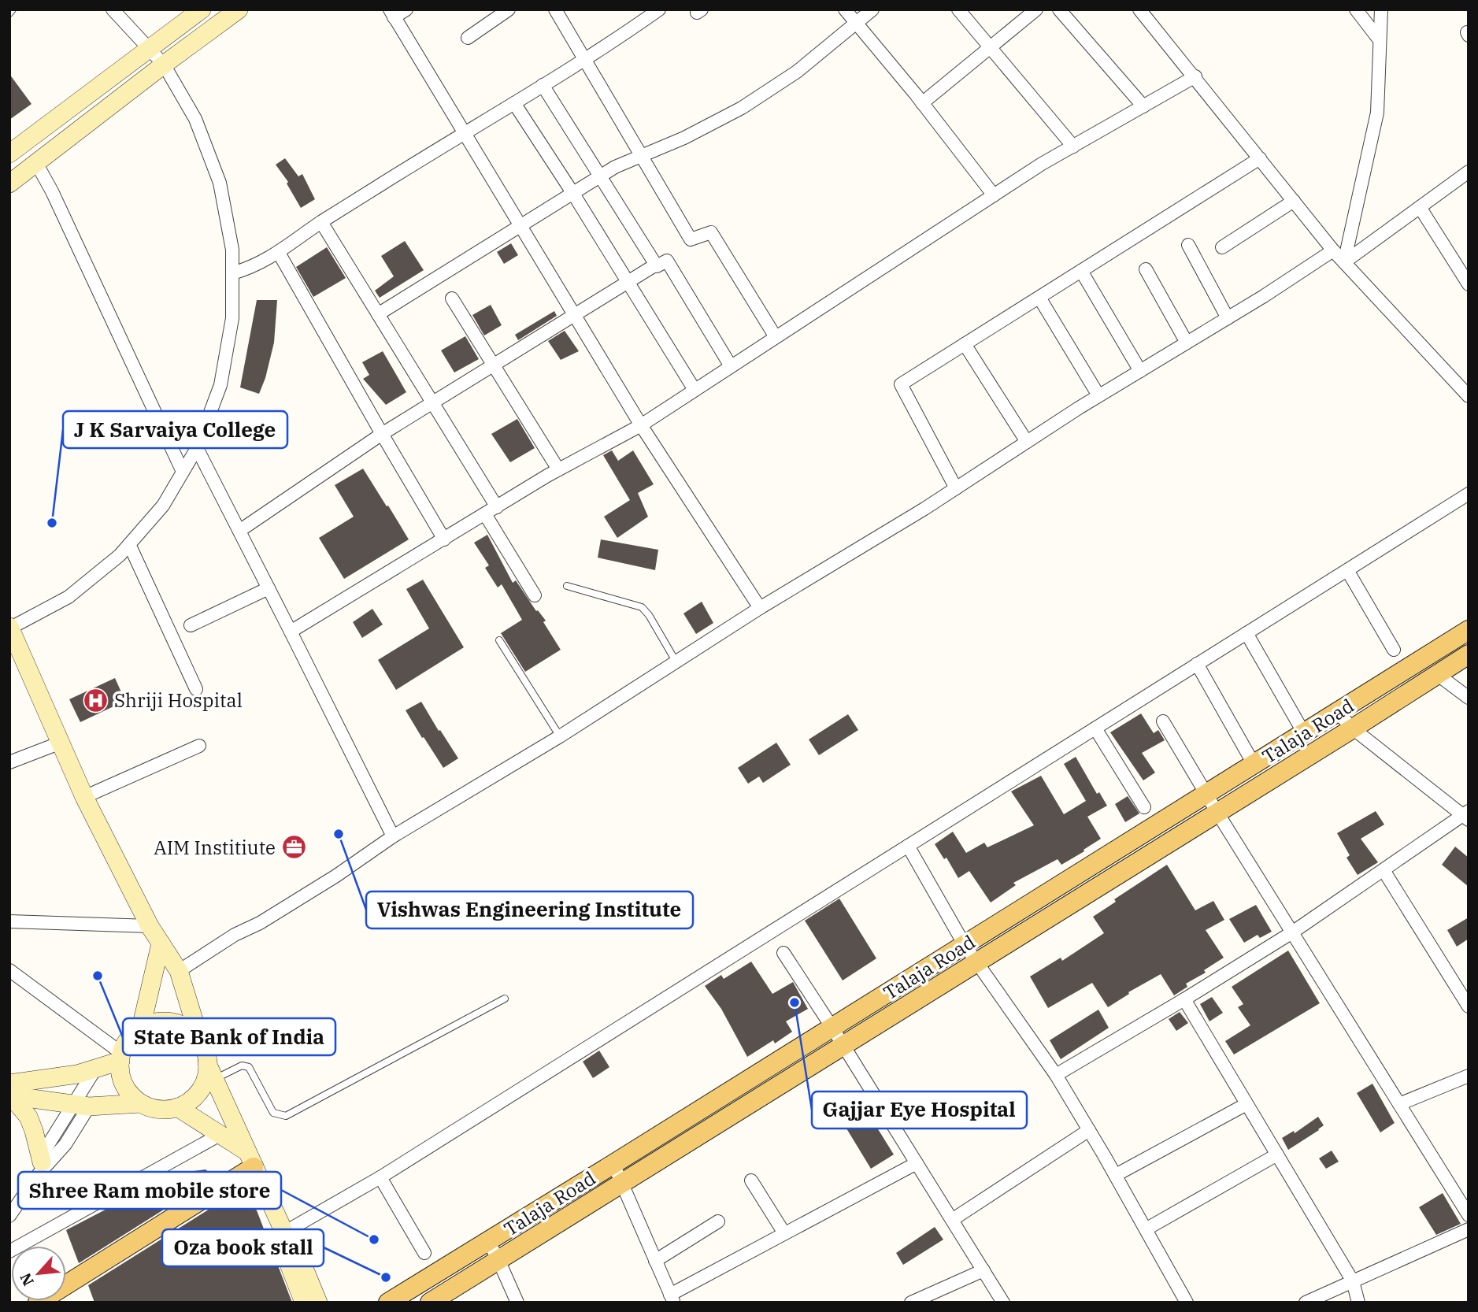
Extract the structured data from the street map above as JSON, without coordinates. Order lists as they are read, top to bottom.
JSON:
{
  "streets": {
    "main road": ["Talaja Road"]
  },
  "places": {
    "other": [
      "J K Sarvaiya College",
      "Vishwas Engineering Institute",
      "State Bank of India",
      "Gajjar Eye Hospital",
      "Shree Ram mobile store",
      "Oza book stall"
    ],
    "hospital": ["Shriji Hospital"],
    "office": ["AIM Institiute"]
  },
  "north": "bottom left"
}
